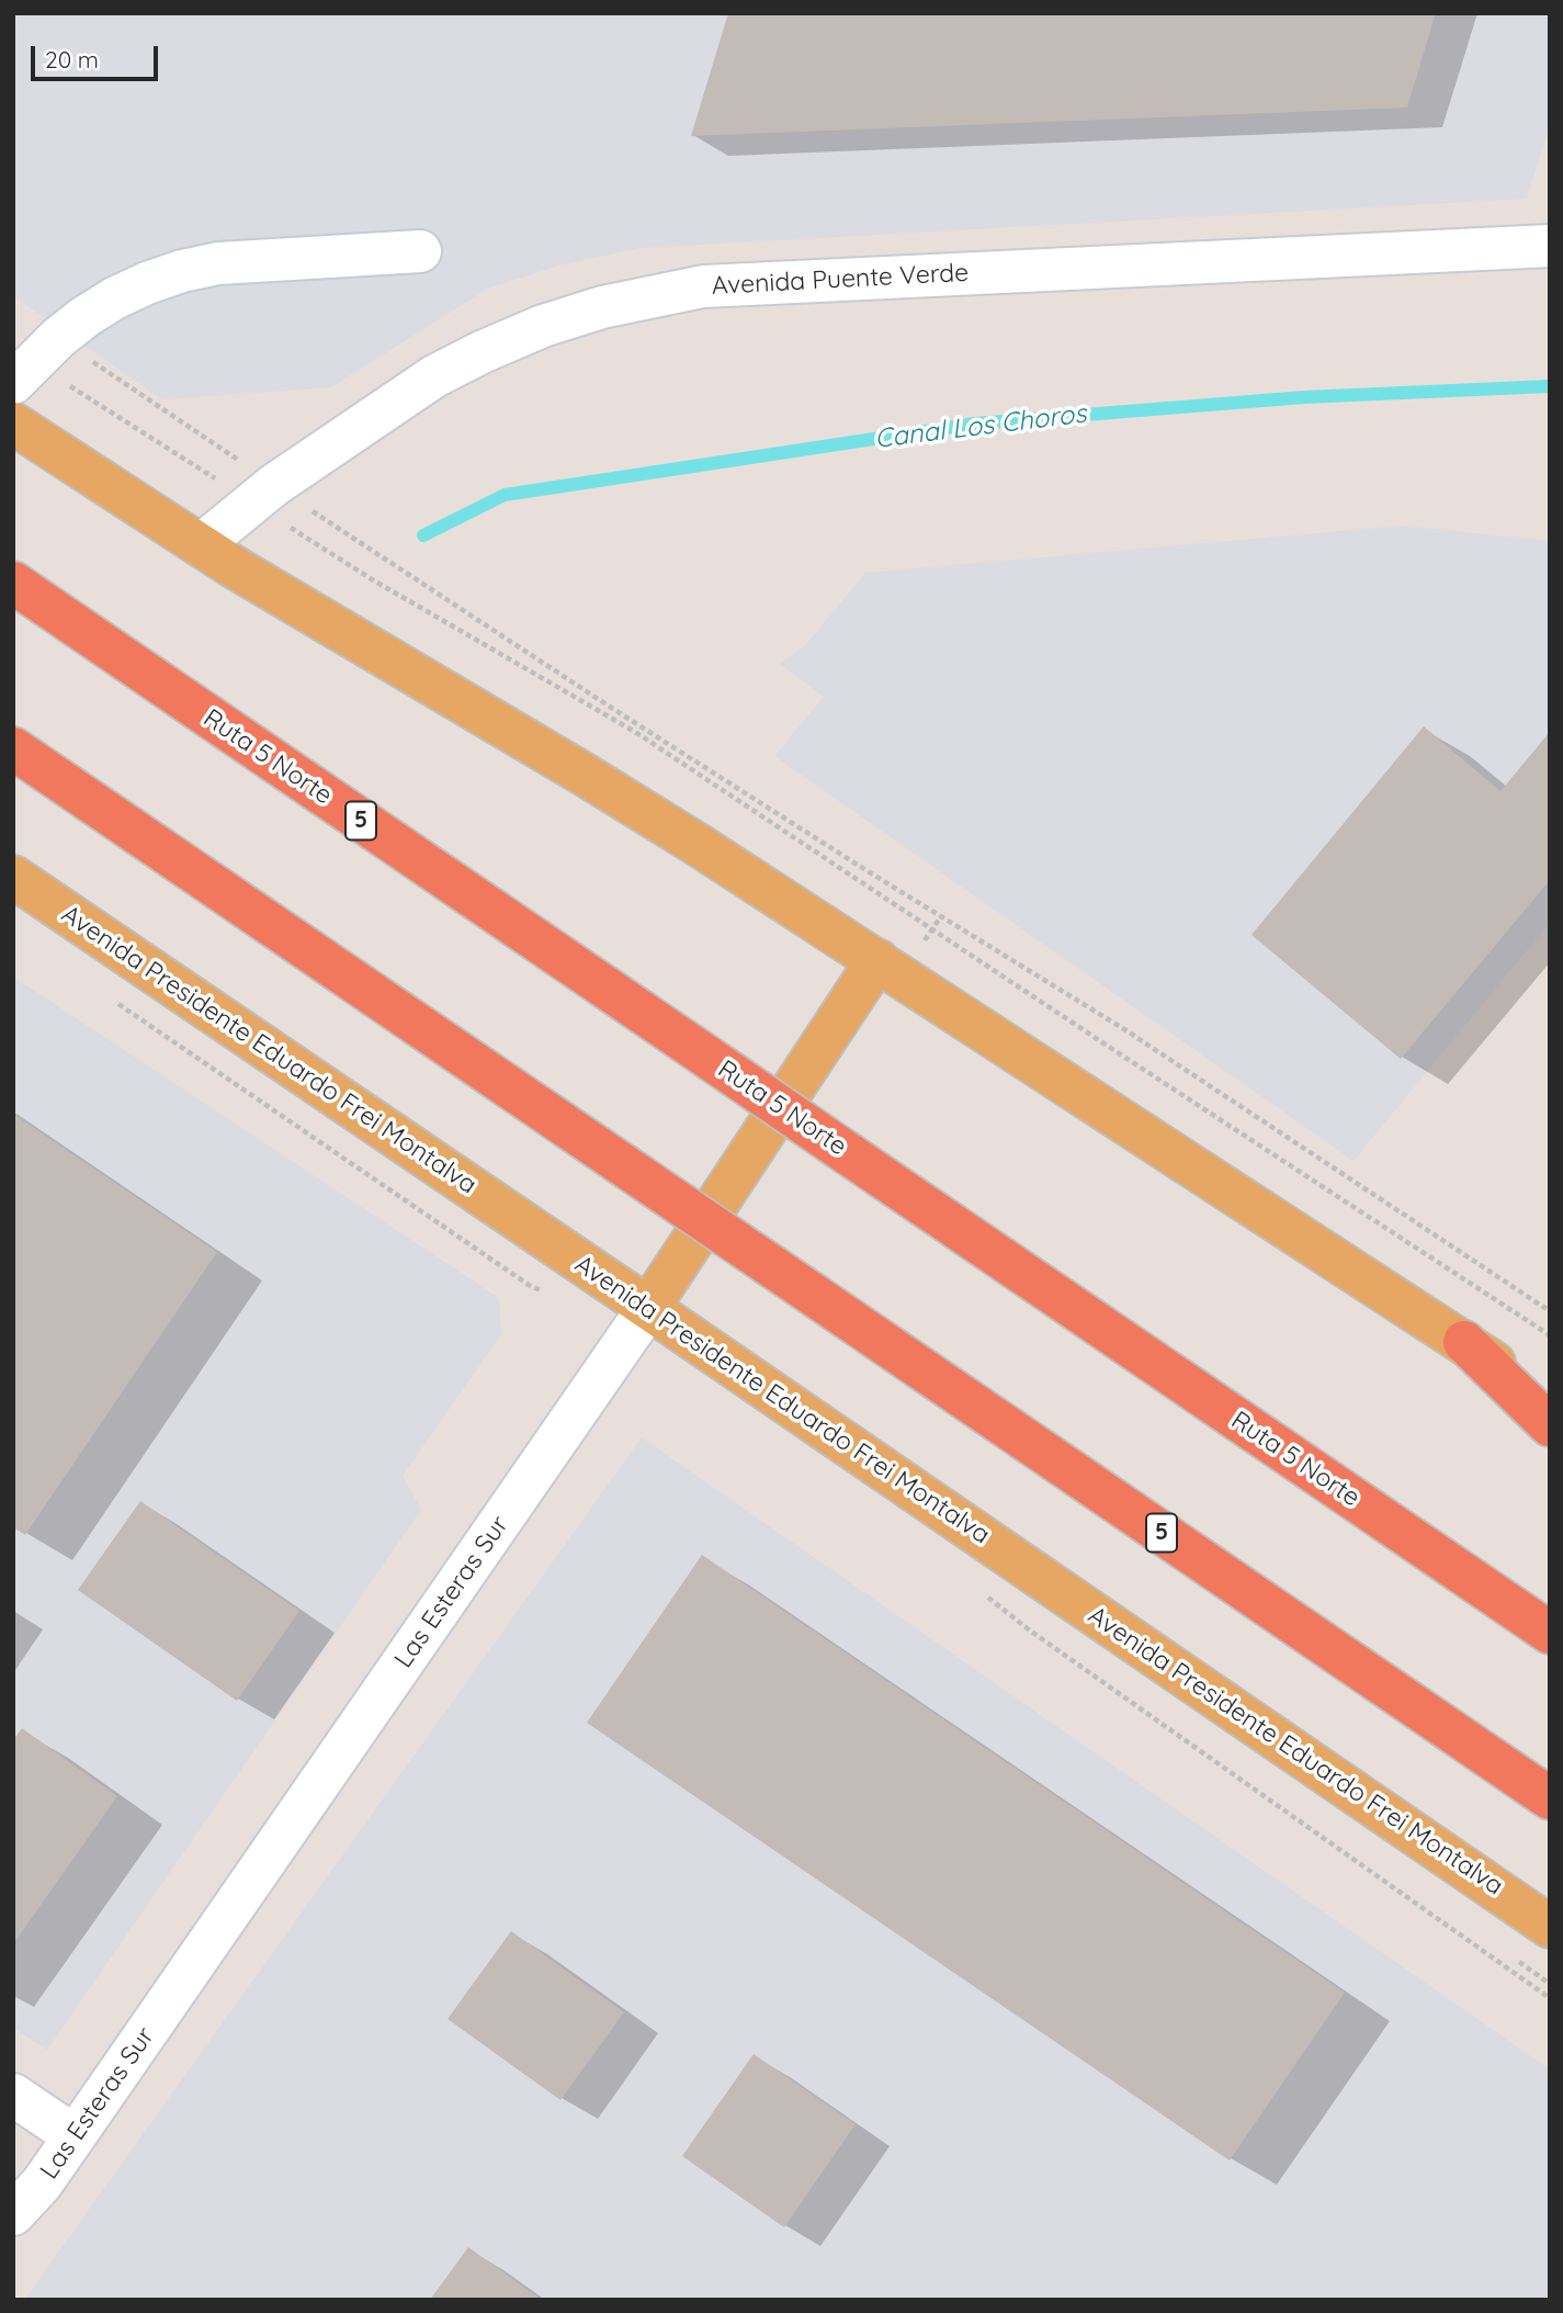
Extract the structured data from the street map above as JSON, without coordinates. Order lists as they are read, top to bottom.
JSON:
{
  "streets": {
    "highway": ["Ruta 5 Norte", "5"],
    "main road": ["Avenida Presidente Eduardo Frei Montalva", "Las Esteras Sur"],
    "street": ["Avenida Puente Verde"]
  },
  "crossings": [
    ["Avenida Presidente Eduardo Frei Montalva", "Las Esteras Sur"]
  ],
  "water": ["Canal Los Choros"],
  "scale_bar": "20 m"
}
